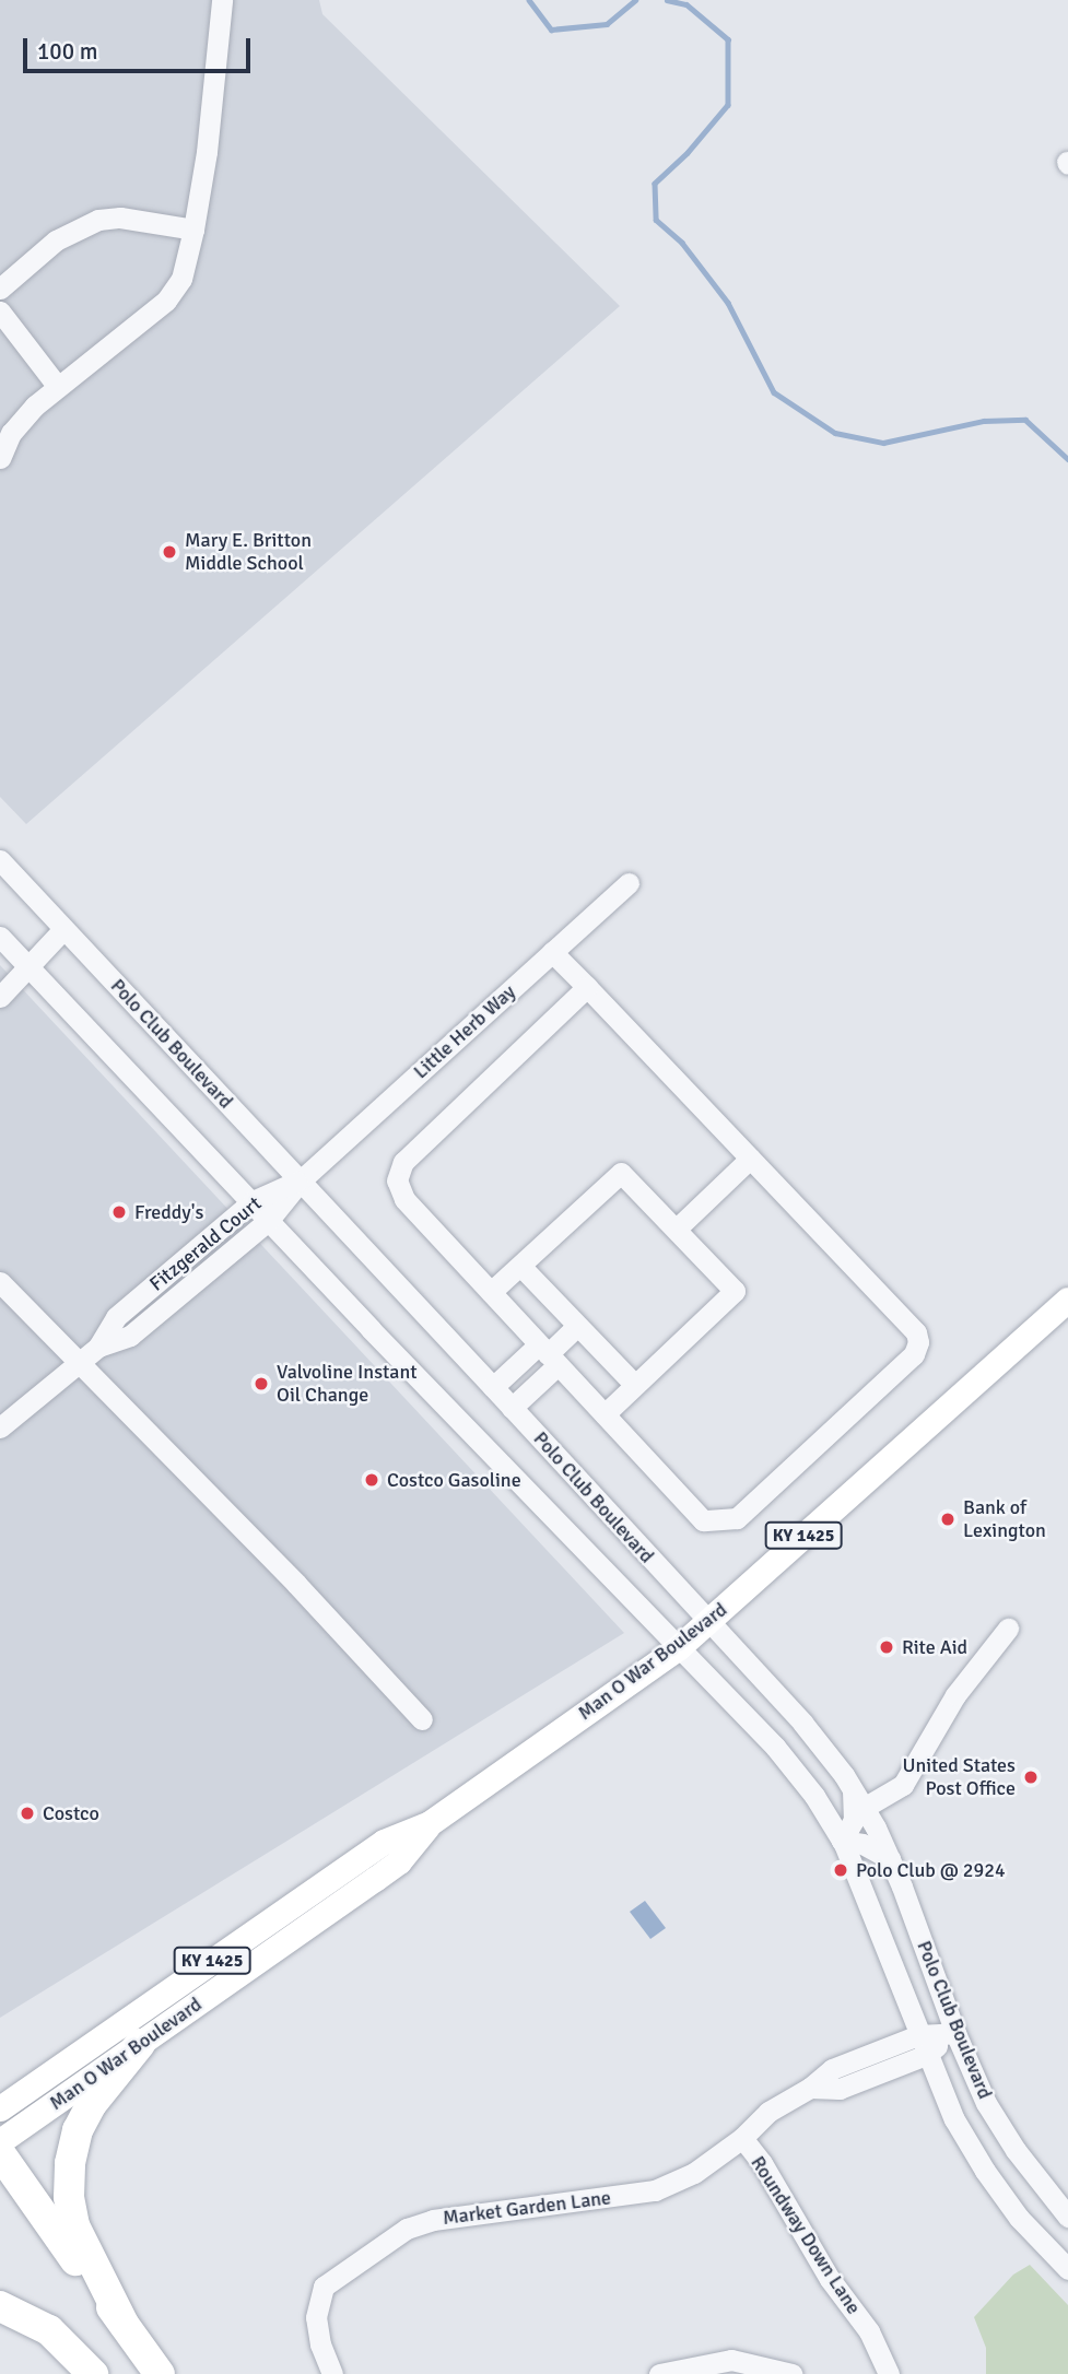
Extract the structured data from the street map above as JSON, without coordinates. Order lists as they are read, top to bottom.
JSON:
{
  "streets": {
    "main road": ["KY 1425", "Man O War Boulevard"],
    "street": [
      "Little Herb Way",
      "Polo Club Boulevard",
      "Fitzgerald Court",
      "Market Garden Lane",
      "Roundway Down Lane"
    ]
  },
  "crossings": [
    ["Little Herb Way", "Polo Club Boulevard"],
    ["Little Herb Way", "Fitzgerald Court"],
    ["Polo Club Boulevard", "Fitzgerald Court"],
    ["Polo Club Boulevard", "Man O War Boulevard"],
    ["Polo Club Boulevard", "Market Garden Lane"],
    ["Market Garden Lane", "Roundway Down Lane"]
  ],
  "places": [
    "Mary E. Britton Middle School",
    "Freddy's",
    "Valvoline Instant Oil Change",
    "Costco Gasoline",
    "Bank of Lexington",
    "Rite Aid",
    "United States Post Office",
    "Costco",
    "Polo Club @ 2924"
  ],
  "scale_bar": "100 m"
}
